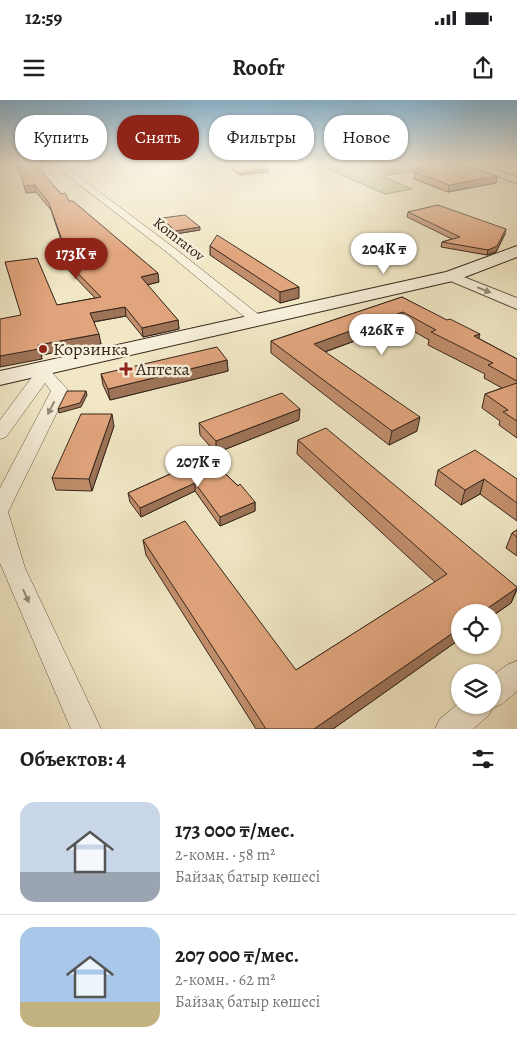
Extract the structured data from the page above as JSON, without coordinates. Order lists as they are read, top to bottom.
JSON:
{
  "streets": {
    "street": ["Komratov"]
  },
  "places": {
    "other": ["Корзинка"],
    "health": ["Аптека"]
  },
  "page": {
    "status": "12:59",
    "header": "Roofr",
    "chip": [
      "Купить",
      "Снять",
      "Фильтры",
      "Новое"
    ],
    "price": [
      "204K ₸",
      "173K ₸",
      "426K ₸",
      "207K ₸"
    ],
    "heading": "Объектов: 4",
    "list": [
      {
        "name": "173 000 ₸/мес.",
        "note": "2-комн. · 58 m² · Байзақ батыр көшесі"
      },
      {
        "name": "207 000 ₸/мес.",
        "note": "2-комн. · 62 m² · Байзақ батыр көшесі"
      }
    ]
  }
}
